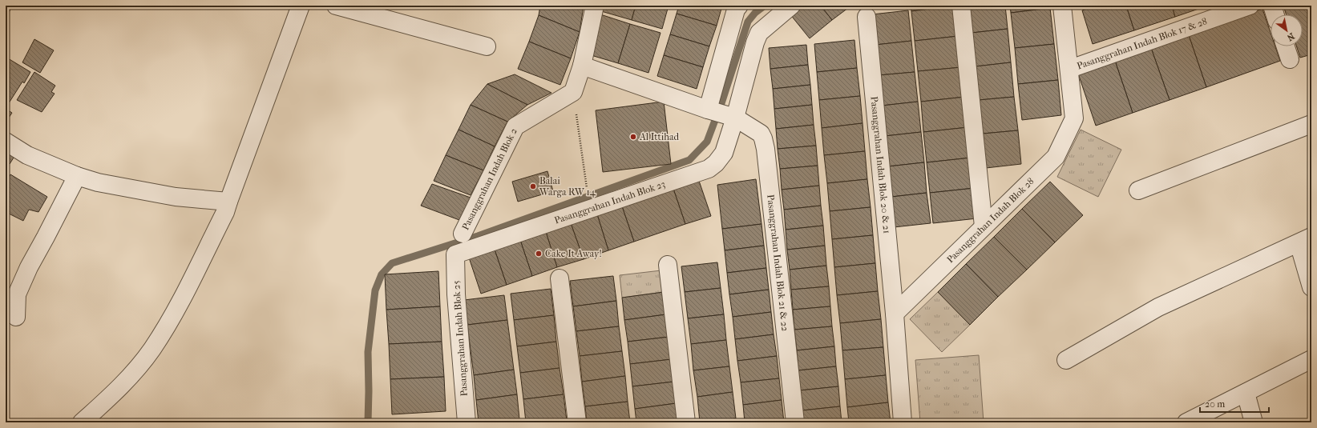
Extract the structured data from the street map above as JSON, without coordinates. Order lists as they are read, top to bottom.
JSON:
{
  "streets": {
    "street": [
      "Pasanggrahan Indah Blok 17 & 28",
      "Pasanggrahan Indah Blok 20 & 21",
      "Pasanggrahan Indah Blok 2",
      "Pasanggrahan Indah Blok 23",
      "Pasanggrahan Indah Blok 28",
      "Pasanggrahan Indah Blok 21 & 22",
      "Pasanggrahan Indah Blok 25"
    ]
  },
  "crossings": [
    ["Pasanggrahan Indah Blok 17 & 28", "Pasanggrahan Indah Blok 28"],
    ["Pasanggrahan Indah Blok 20 & 21", "Pasanggrahan Indah Blok 28"],
    ["Pasanggrahan Indah Blok 23", "Pasanggrahan Indah Blok 21 & 22"],
    ["Pasanggrahan Indah Blok 23", "Pasanggrahan Indah Blok 25"]
  ],
  "places": ["Al Ittihad", "Balai Warga RW 14", "Cake It Away!"],
  "scale_bar": "20 m",
  "north": "bottom right"
}
